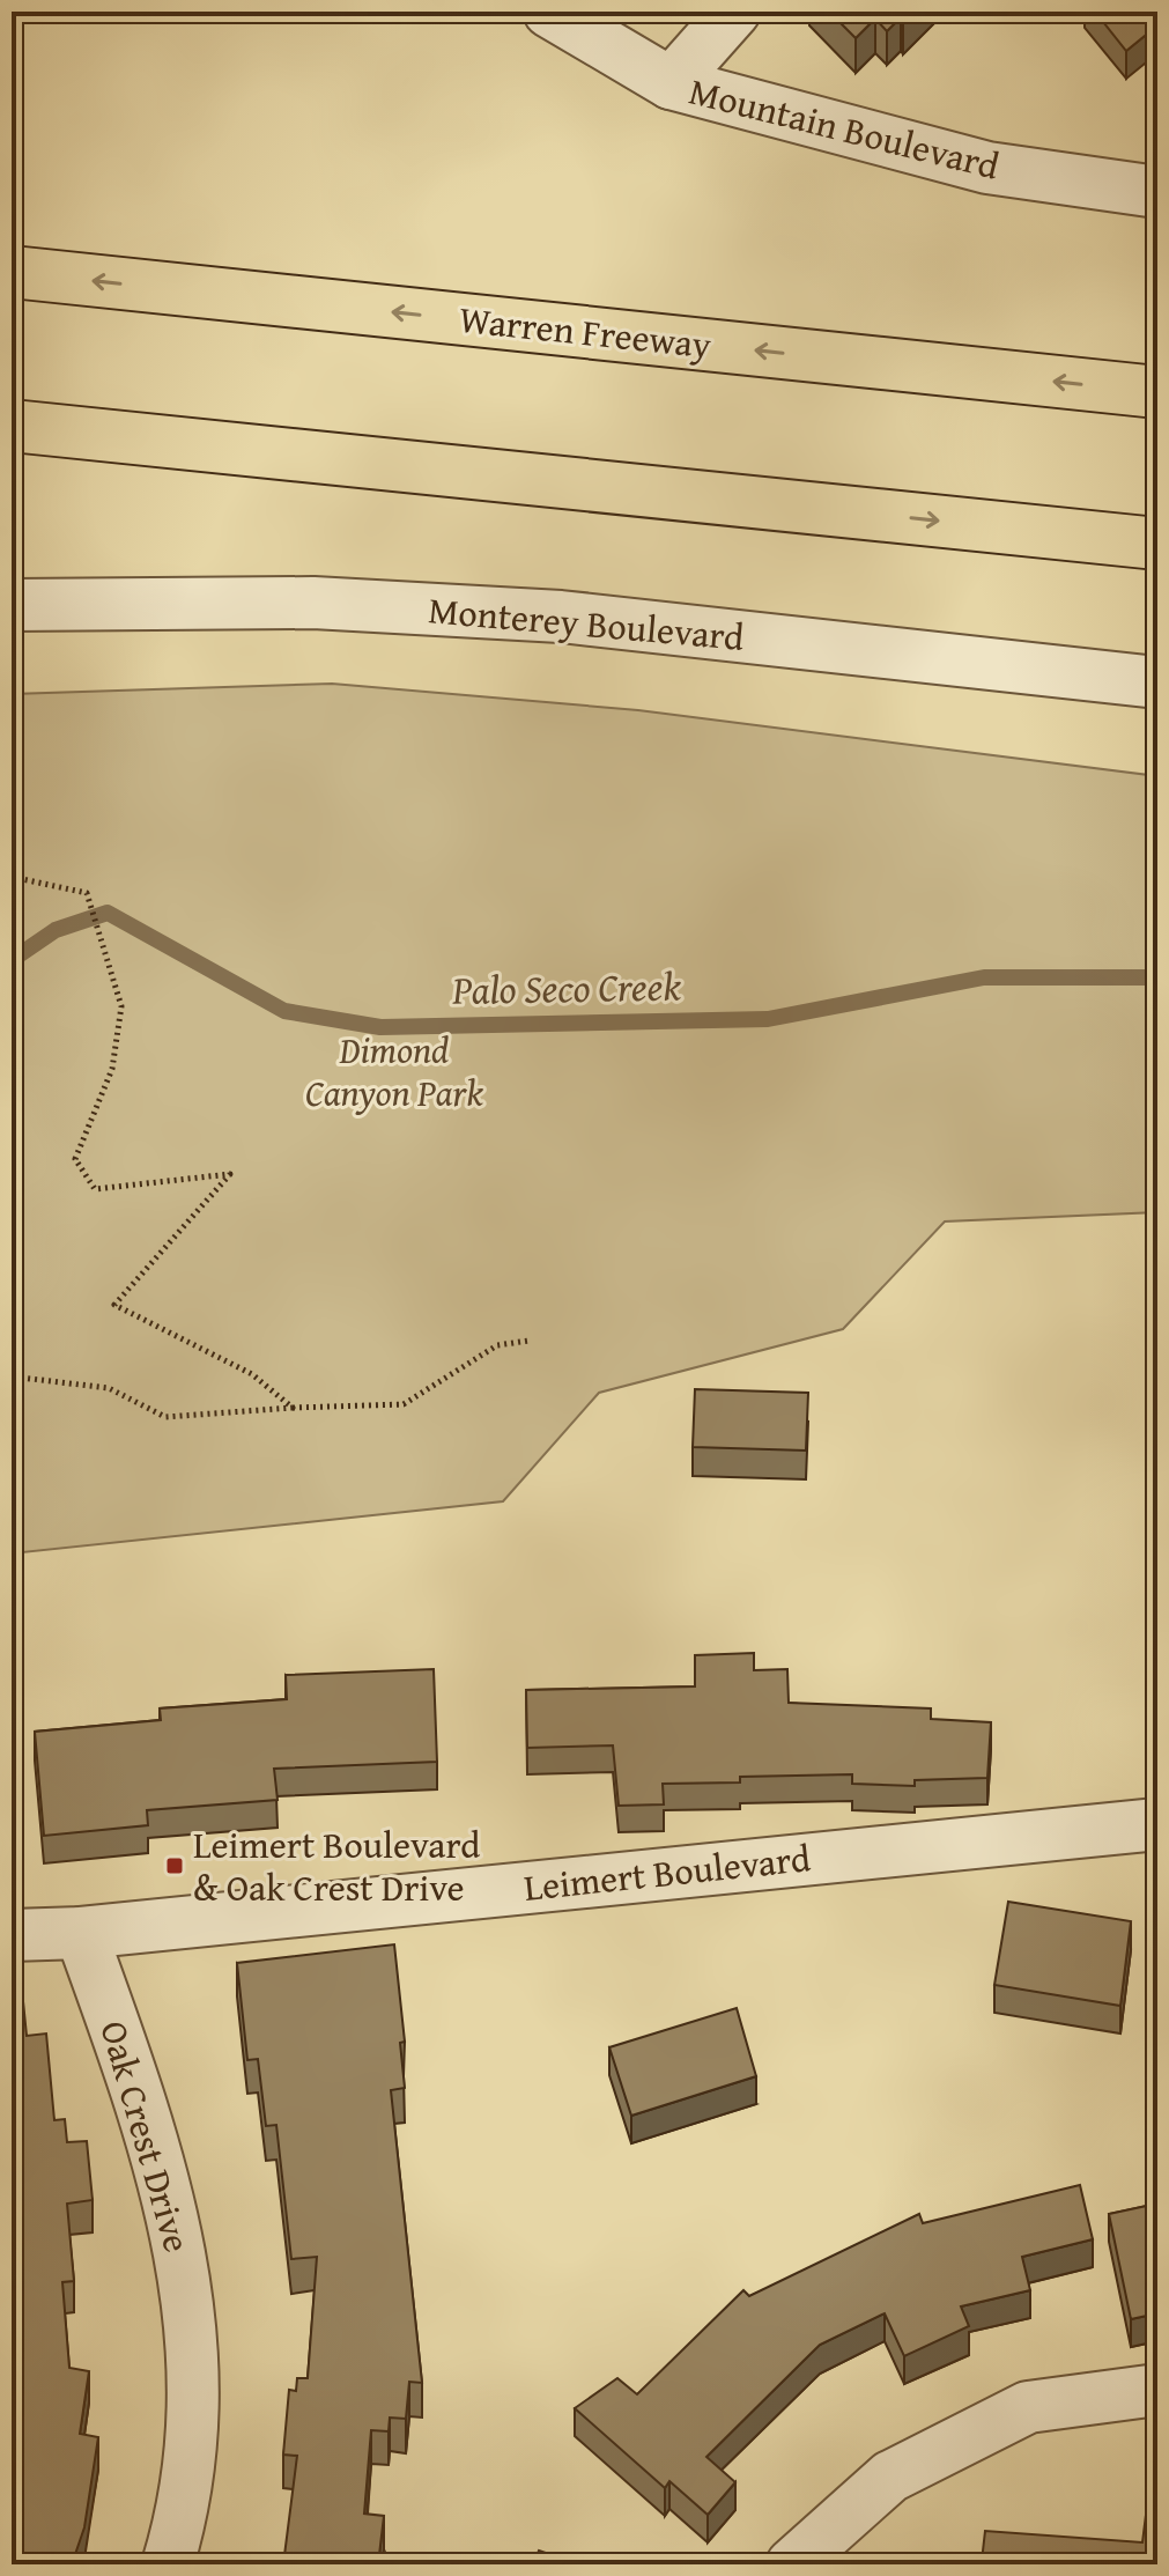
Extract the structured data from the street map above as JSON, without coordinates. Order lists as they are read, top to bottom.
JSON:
{
  "streets": {
    "highway": ["Warren Freeway"],
    "street": [
      "Mountain Boulevard",
      "Monterey Boulevard",
      "Leimert Boulevard",
      "Oak Crest Drive"
    ]
  },
  "crossings": [
    ["Leimert Boulevard", "Oak Crest Drive"]
  ],
  "water": ["Palo Seco Creek"],
  "parks": ["Dimond Canyon Park"],
  "places": {
    "transit": ["Leimert Boulevard & Oak Crest Drive"]
  }
}
